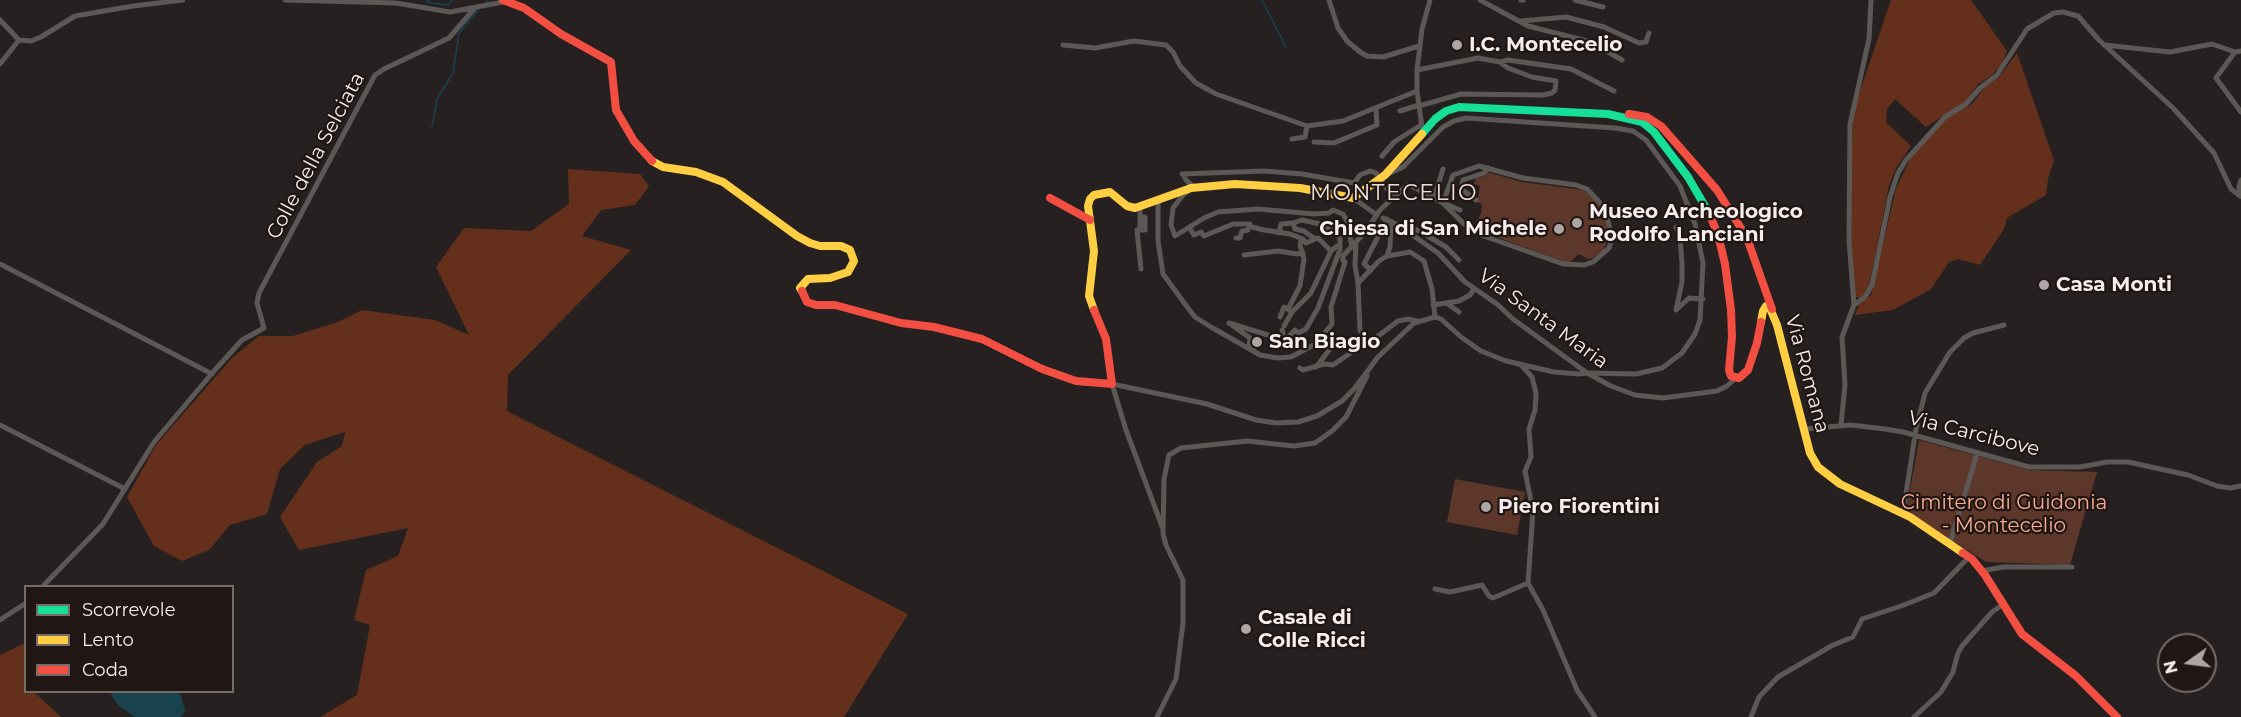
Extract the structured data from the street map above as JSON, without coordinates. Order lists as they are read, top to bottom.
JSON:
{
  "streets": {
    "street": [
      "Colle della Selciata",
      "Via Santa Maria",
      "Via Romana",
      "Via Carcibove"
    ]
  },
  "crossings": [
    ["Via Santa Maria", "Via Romana"],
    ["Via Romana", "Via Carcibove"]
  ],
  "districts": ["MONTECELIO"],
  "parks": ["Cimitero di Guidonia - Montecelio"],
  "places": [
    "I.C. Montecelio",
    "Museo Archeologico Rodolfo Lanciani",
    "Chiesa di San Michele",
    "Casa Monti",
    "San Biagio",
    "Piero Fiorentini",
    "Casale di Colle Ricci"
  ],
  "legend": ["Scorrevole", "Lento", "Coda"],
  "north": "left"
}
